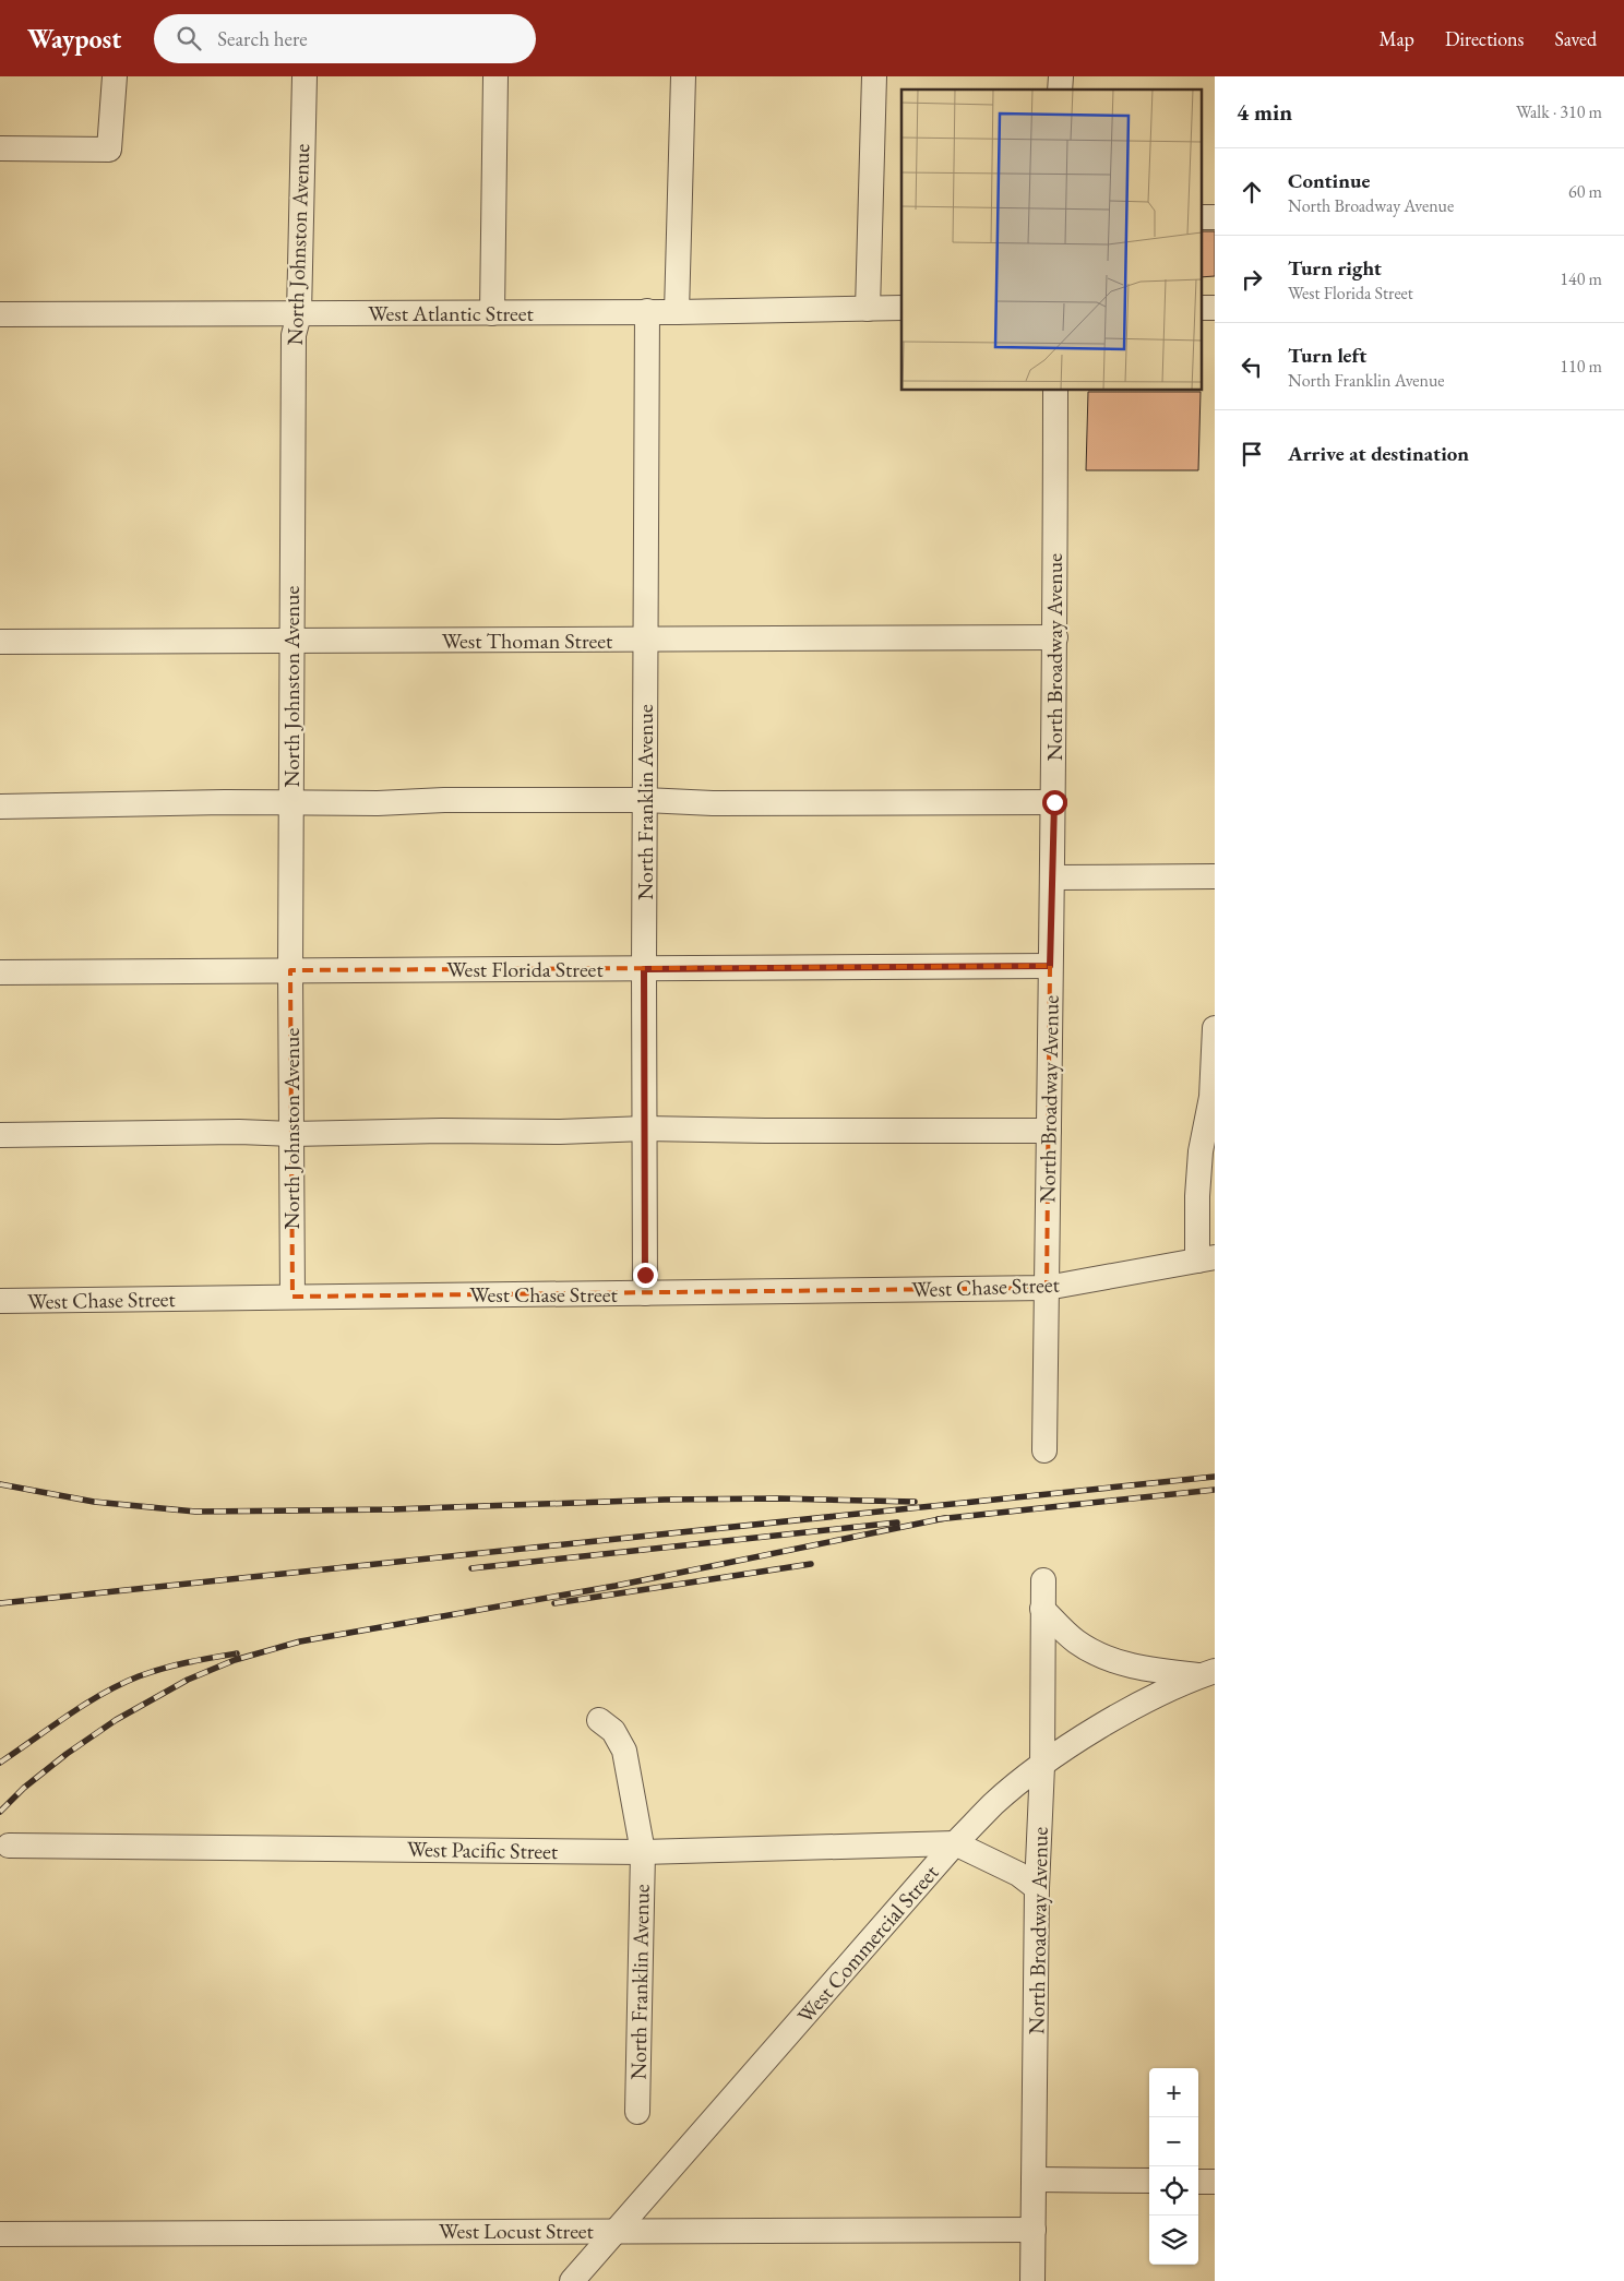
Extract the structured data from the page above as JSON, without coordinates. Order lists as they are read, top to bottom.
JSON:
{
  "streets": {
    "street": [
      "North Johnston Avenue",
      "West Atlantic Street",
      "West Thoman Street",
      "North Broadway Avenue",
      "North Franklin Avenue",
      "West Florida Street",
      "West Chase Street",
      "West Pacific Street",
      "West Commercial Street",
      "West Locust Street"
    ]
  },
  "crossings": [
    ["North Johnston Avenue", "West Atlantic Street"],
    ["North Johnston Avenue", "West Thoman Street"],
    ["North Johnston Avenue", "West Florida Street"],
    ["North Johnston Avenue", "West Chase Street"],
    ["West Atlantic Street", "North Franklin Avenue"],
    ["West Thoman Street", "North Broadway Avenue"],
    ["West Thoman Street", "North Franklin Avenue"],
    ["North Broadway Avenue", "West Florida Street"],
    ["North Broadway Avenue", "West Chase Street"],
    ["North Broadway Avenue", "West Commercial Street"],
    ["North Broadway Avenue", "West Locust Street"],
    ["North Franklin Avenue", "West Florida Street"],
    ["North Franklin Avenue", "West Chase Street"],
    ["North Franklin Avenue", "West Pacific Street"],
    ["West Pacific Street", "West Commercial Street"],
    ["West Commercial Street", "West Locust Street"]
  ],
  "page": {
    "header": "Waypost",
    "search": "Search here",
    "nav": ["Map", "Directions", "Saved"],
    "heading": ["4 min", "Walk · 310 m"],
    "list": [
      ["Continue", "North Broadway Avenue", "60 m"],
      ["Turn right", "West Florida Street", "140 m"],
      ["Turn left", "North Franklin Avenue", "110 m"],
      "Arrive at destination"
    ],
    "map_buttons": ["+", "−"]
  }
}
